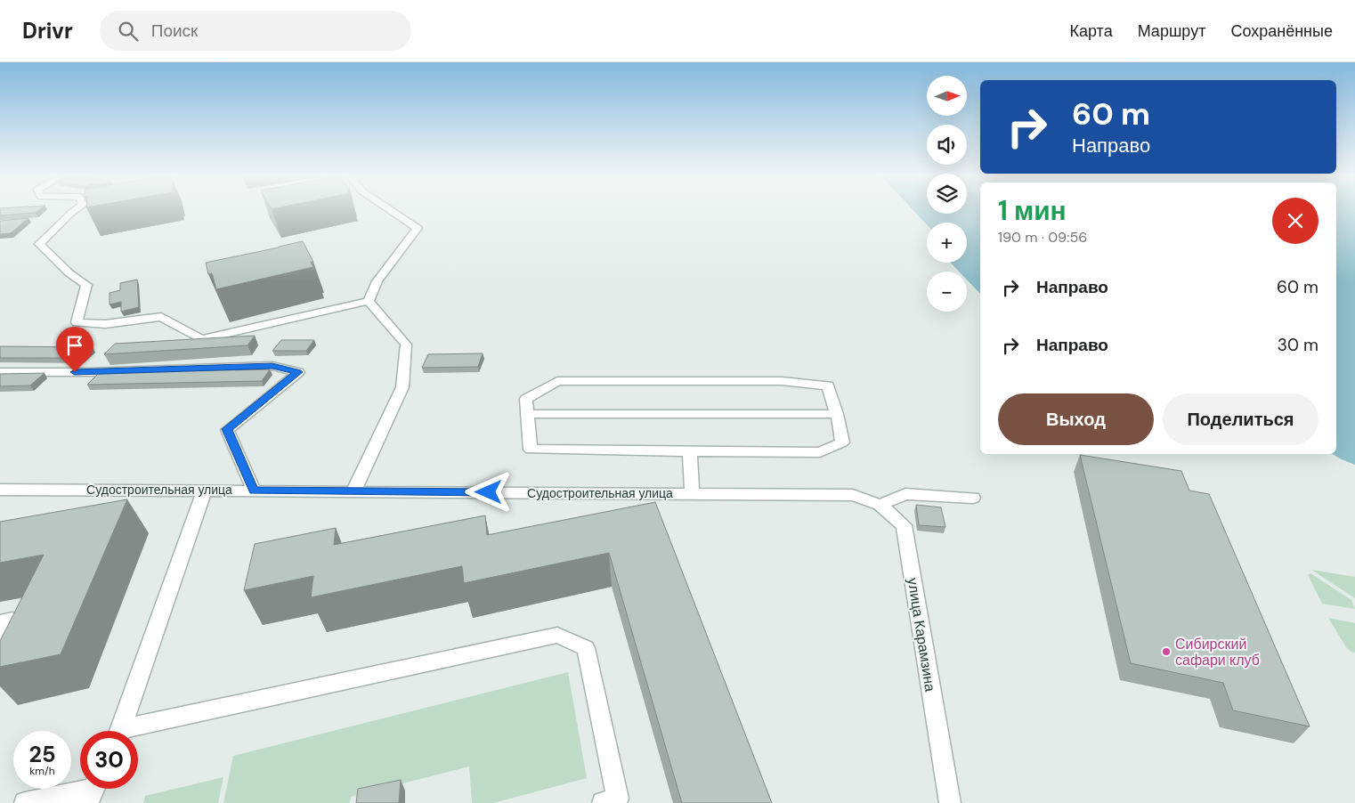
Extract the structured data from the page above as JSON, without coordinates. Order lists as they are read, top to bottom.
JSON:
{
  "streets": {
    "street": ["Судостроительная улица", "улица Карамзина"]
  },
  "crossings": [
    ["Судостроительная улица", "улица Карамзина"]
  ],
  "places": ["Сибирский сафари клуб"],
  "north": "right",
  "page": {
    "header": "Drivr",
    "search": "Поиск",
    "nav": ["Карта", "Маршрут", "Сохранённые"],
    "map_buttons": ["+", "−"],
    "turn": ["60 m", "Направо"],
    "heading": ["1 мин", "190 m · 09:56"],
    "list": [
      {
        "name": "Направо",
        "value": "60 m"
      },
      {
        "name": "Направо",
        "value": "30 m"
      }
    ],
    "buttons": ["Выход", "Поделиться"],
    "speed": "25 km/h",
    "limit": "30"
  }
}
